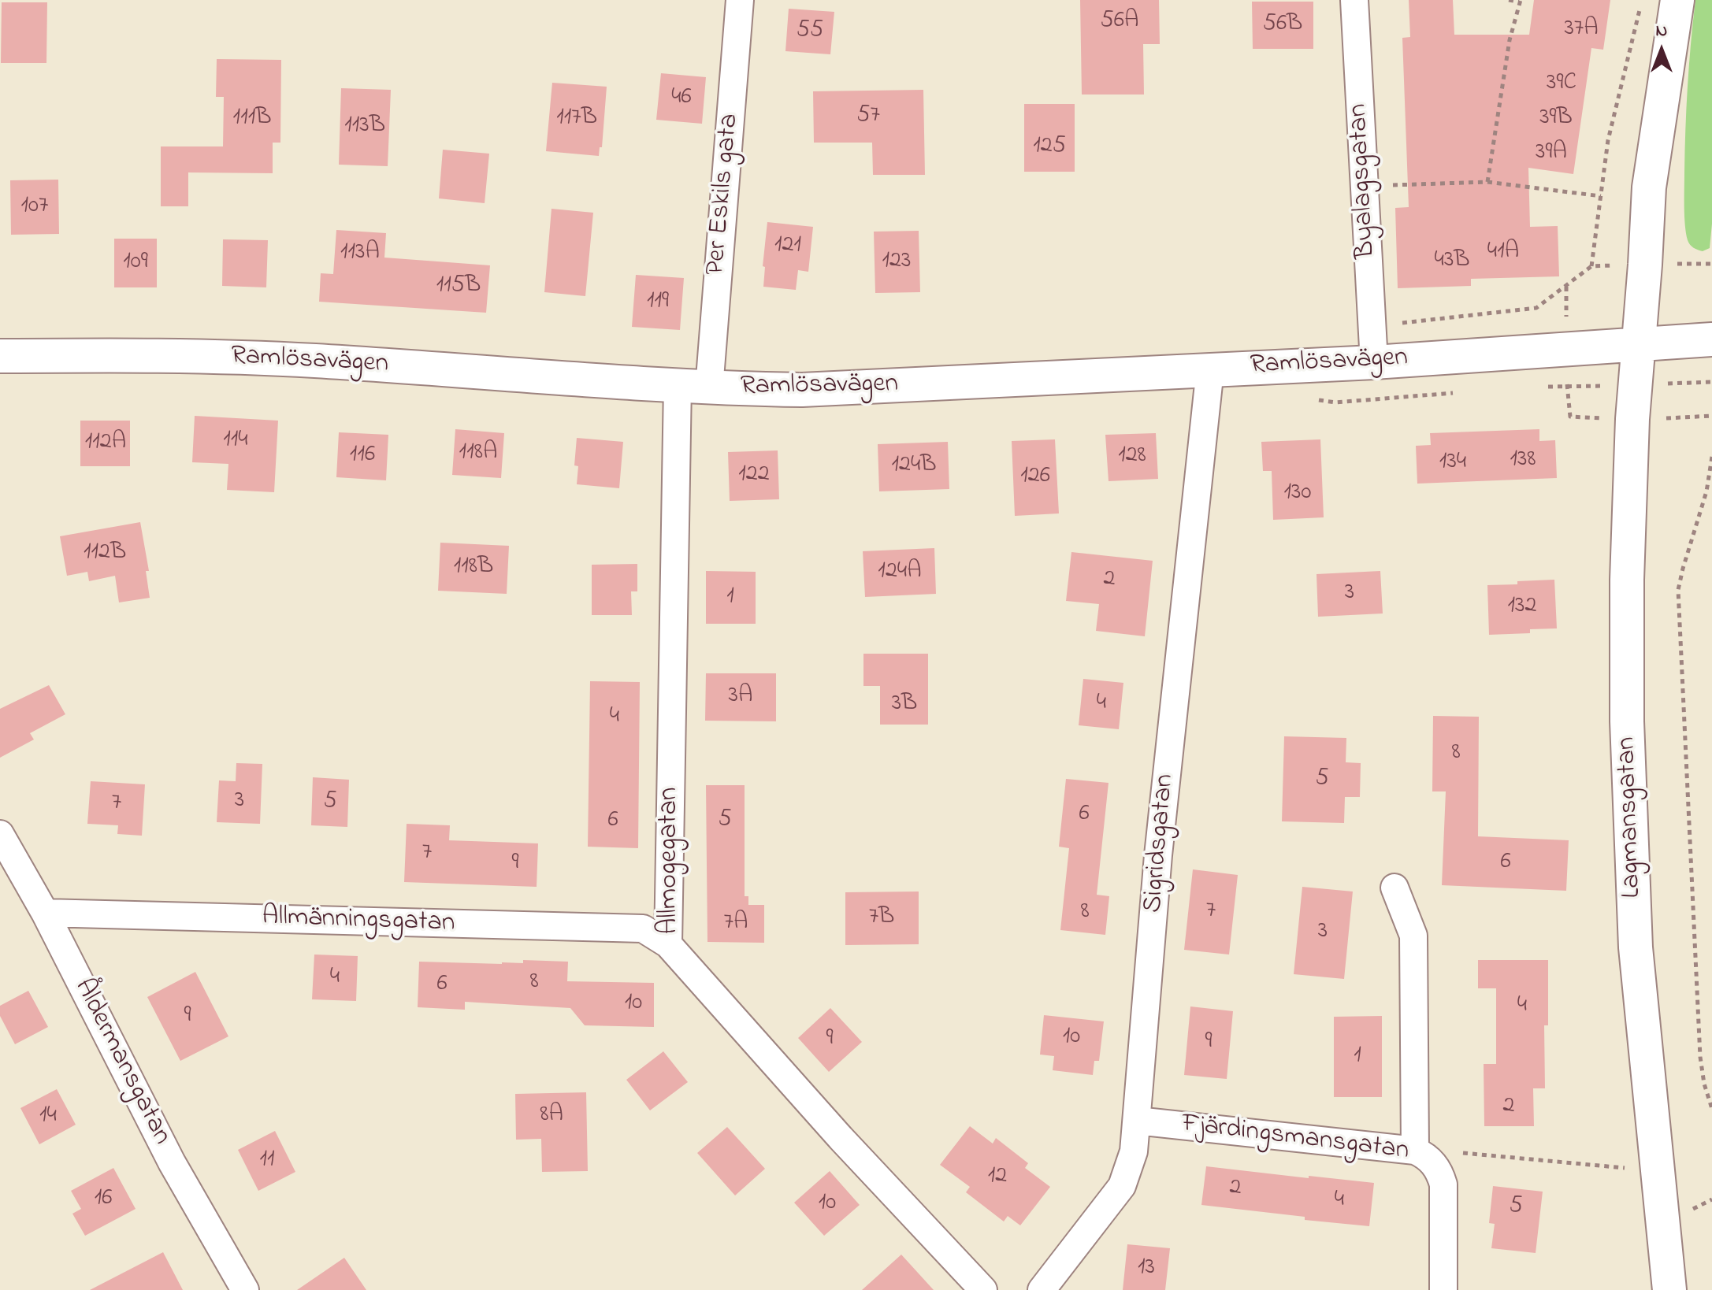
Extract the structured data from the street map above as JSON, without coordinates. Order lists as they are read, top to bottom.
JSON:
{
  "streets": {
    "street": [
      "Byalagsgatan",
      "Per Eskils gata",
      "Ramlösavägen",
      "Lagmansgatan",
      "Sigridsgatan",
      "Allmogegatan",
      "Allmänningsgatan",
      "Åldermansgatan",
      "Fjärdingsmansgatan"
    ]
  },
  "crossings": [
    ["Byalagsgatan", "Ramlösavägen"],
    ["Per Eskils gata", "Ramlösavägen"],
    ["Per Eskils gata", "Allmogegatan"],
    ["Ramlösavägen", "Lagmansgatan"],
    ["Ramlösavägen", "Sigridsgatan"],
    ["Ramlösavägen", "Allmogegatan"],
    ["Sigridsgatan", "Fjärdingsmansgatan"],
    ["Allmogegatan", "Allmänningsgatan"],
    ["Allmänningsgatan", "Åldermansgatan"]
  ],
  "house_numbers": [
    "56A",
    "56B",
    "37A",
    "55",
    "39C",
    "46",
    "57",
    "111B",
    "117B",
    "39B",
    "113B",
    "125",
    "39A",
    "107",
    "121",
    "41A",
    "113A",
    "43B",
    "123",
    "109",
    "115B",
    "119",
    "114",
    "112A",
    "118A",
    "116",
    "128",
    "138",
    "134",
    "124B",
    "122",
    "126",
    "130",
    "112B",
    "118B",
    "124A",
    "2",
    "3",
    "1",
    "132",
    "3A",
    "4",
    "3B",
    "4",
    "8",
    "5",
    "3",
    "5",
    "7",
    "6",
    "5",
    "6",
    "7",
    "6",
    "9",
    "7",
    "8",
    "7B",
    "7A",
    "3",
    "4",
    "8",
    "6",
    "10",
    "4",
    "9",
    "10",
    "9",
    "9",
    "1",
    "2",
    "8A",
    "14",
    "11",
    "12",
    "2",
    "16",
    "4",
    "10",
    "5",
    "13"
  ],
  "north": "top"
}
